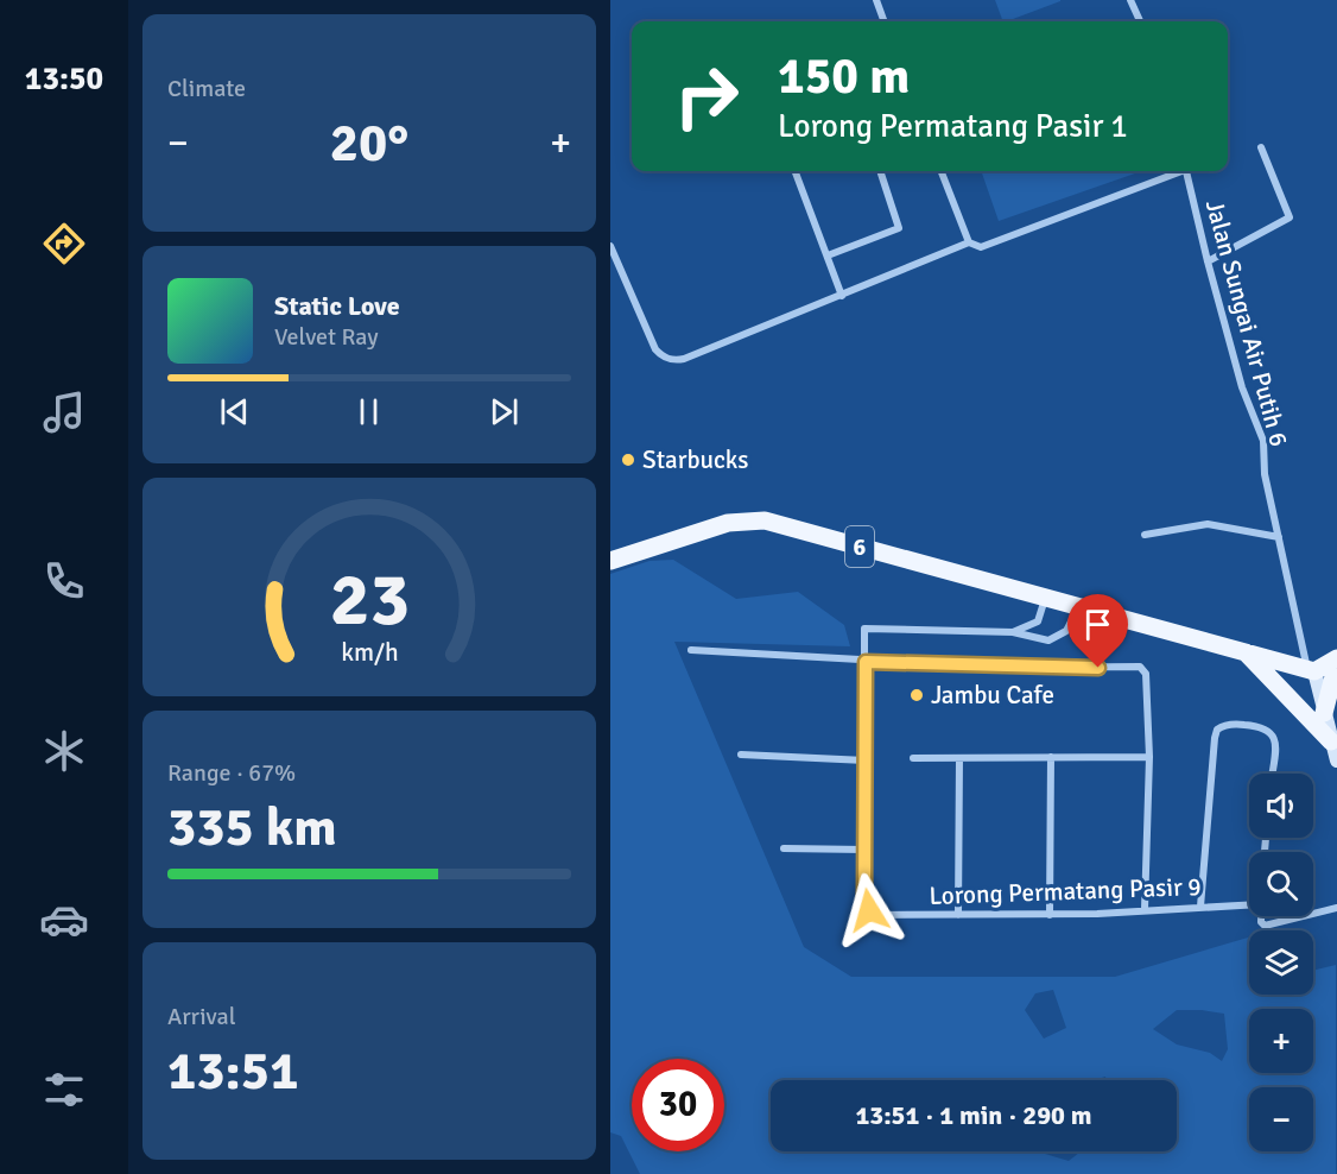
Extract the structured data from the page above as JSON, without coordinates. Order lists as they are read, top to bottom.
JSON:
{
  "streets": {
    "main road": ["6"],
    "street": ["Jalan Sungai Air Putih 6", "Lorong Permatang Pasir 9"]
  },
  "crossings": [
    ["Jalan Sungai Air Putih 6", "6"]
  ],
  "places": ["Starbucks", "Jambu Cafe"],
  "page": {
    "tabs": "13:50",
    "tile": [
      "Climate",
      ["Range · 67%", "335 km"],
      ["Arrival", "13:51"]
    ],
    "turn": ["150 m", "Lorong Permatang Pasir 1"],
    "heat": ["−", "20°", "+"],
    "song": ["Static Love", "Velvet Ray"],
    "map_buttons": ["+", "−"],
    "limit": "30",
    "trip": "13:51 · 1 min · 290 m",
    "gauge": ["23", "km/h"]
  }
}
